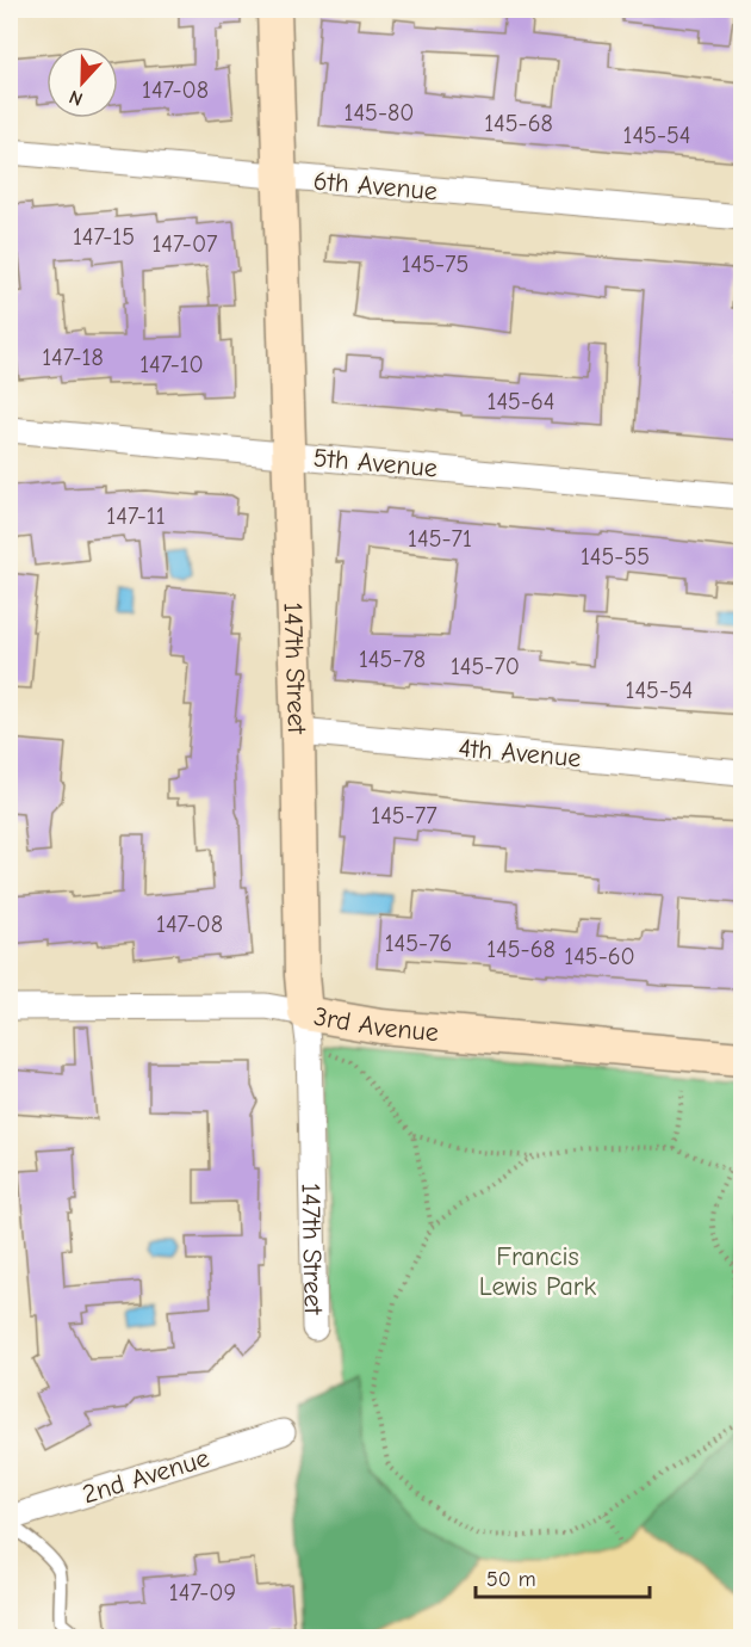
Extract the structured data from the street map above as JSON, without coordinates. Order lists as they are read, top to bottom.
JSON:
{
  "streets": {
    "street": [
      "6th Avenue",
      "5th Avenue",
      "147th Street",
      "4th Avenue",
      "3rd Avenue",
      "2nd Avenue"
    ]
  },
  "crossings": [
    ["6th Avenue", "147th Street"],
    ["5th Avenue", "147th Street"],
    ["147th Street", "4th Avenue"],
    ["147th Street", "3rd Avenue"]
  ],
  "parks": ["Francis Lewis Park"],
  "house_numbers": [
    "147-08",
    "145-80",
    "145-68",
    "145-54",
    "147-15",
    "147-07",
    "145-75",
    "147-18",
    "147-10",
    "145-64",
    "147-11",
    "145-71",
    "145-55",
    "145-78",
    "145-70",
    "145-54",
    "145-77",
    "147-08",
    "145-76",
    "145-68",
    "145-60",
    "147-09"
  ],
  "scale_bar": "50 m",
  "north": "bottom"
}
